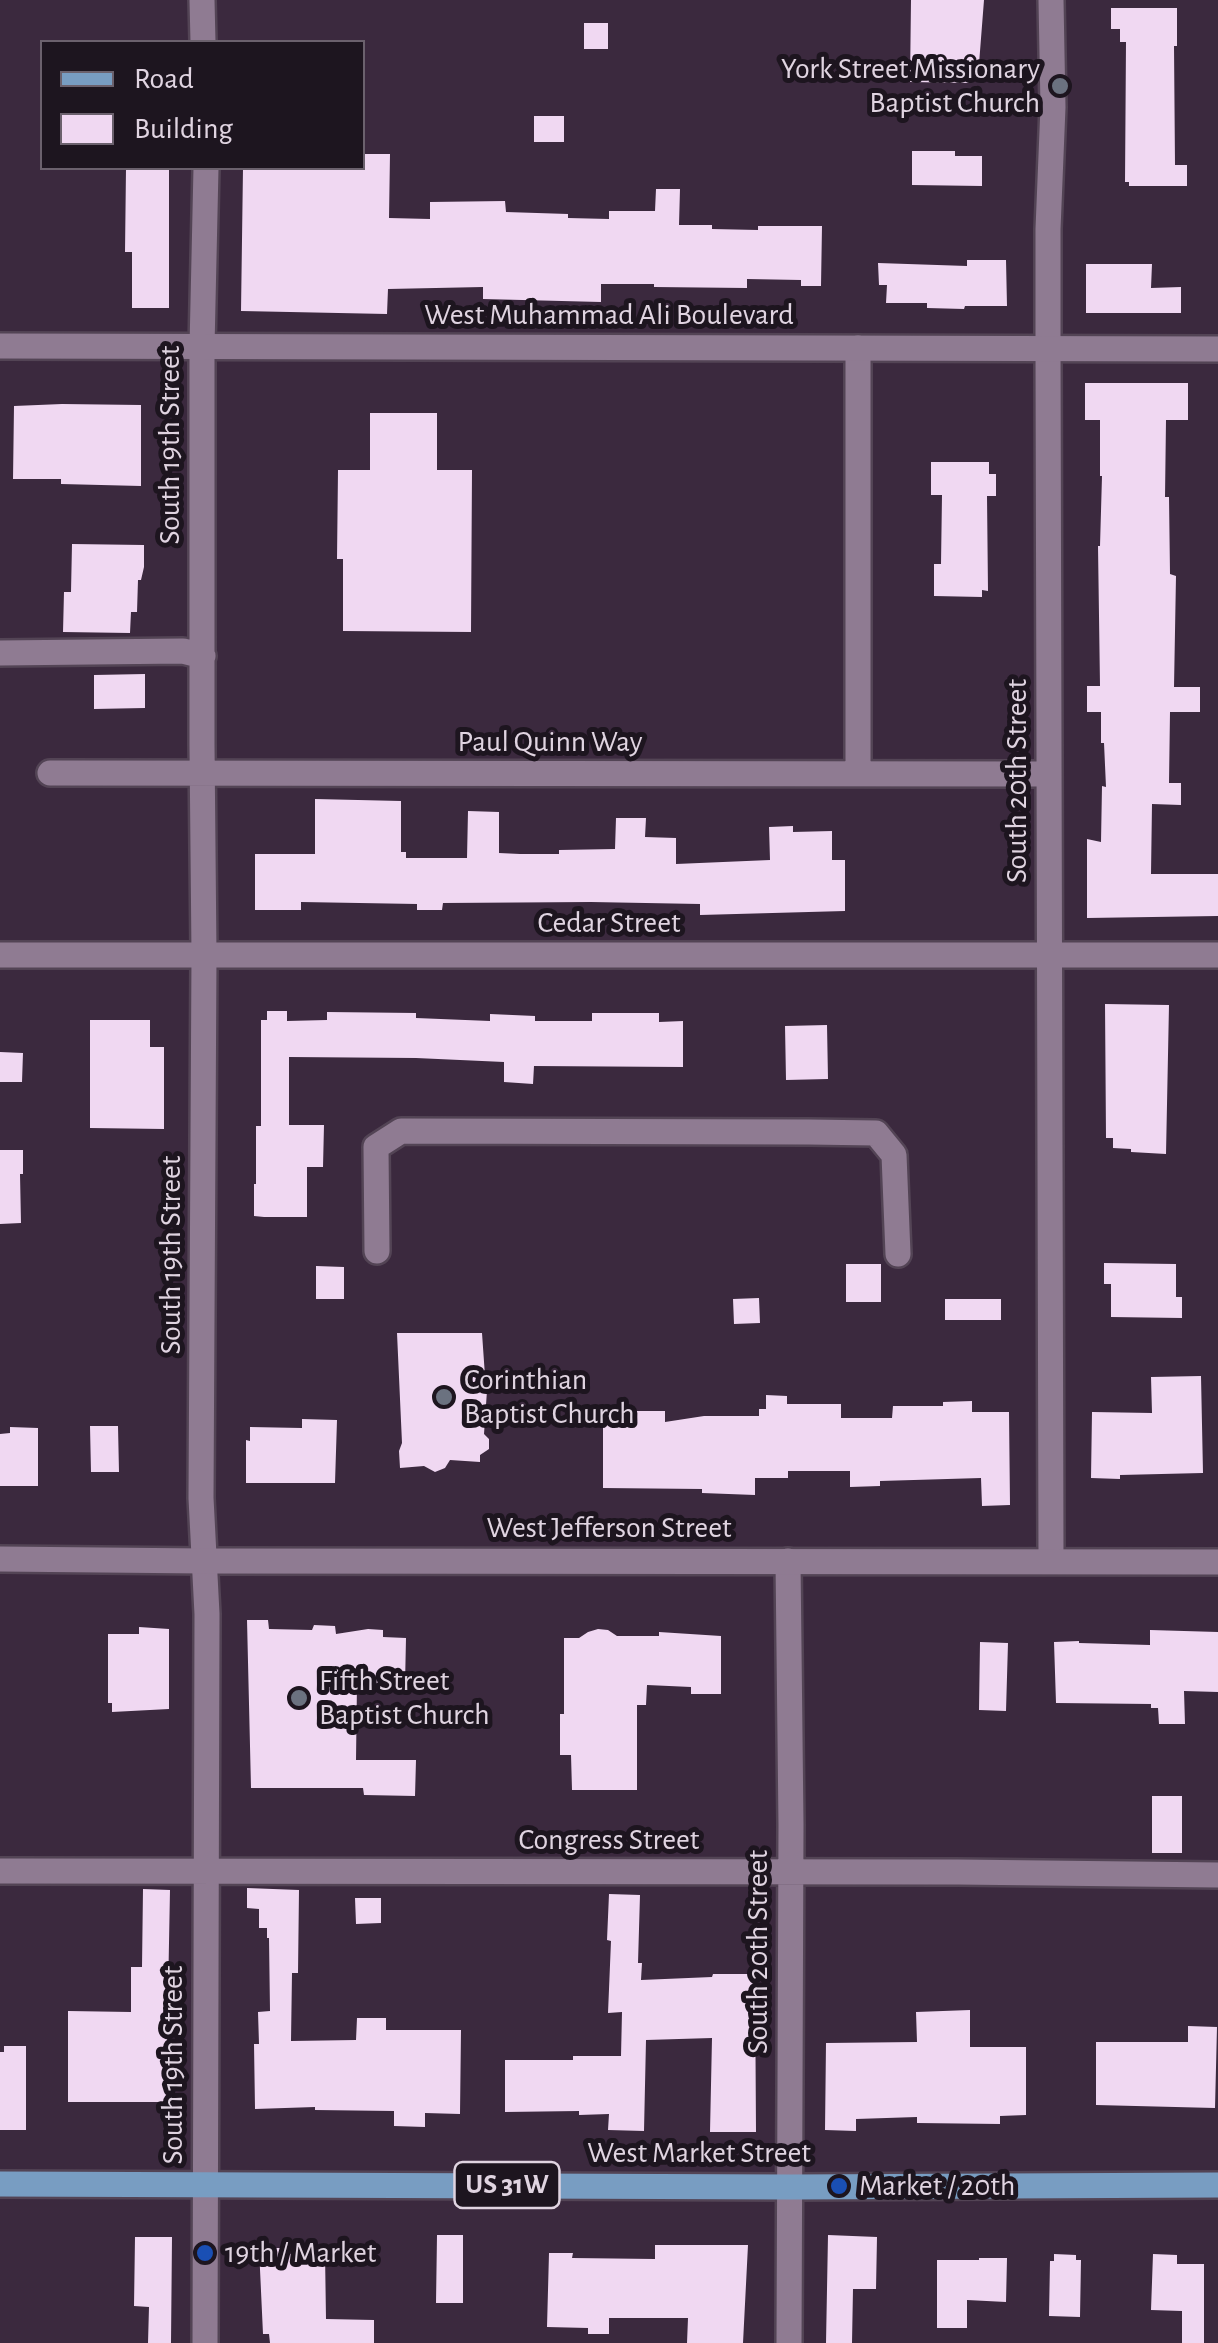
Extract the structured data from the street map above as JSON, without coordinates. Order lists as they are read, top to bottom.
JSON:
{
  "streets": {
    "main road": ["West Market Street", "US 31W"],
    "street": [
      "West Muhammad Ali Boulevard",
      "South 19th Street",
      "Paul Quinn Way",
      "South 20th Street",
      "Cedar Street",
      "West Jefferson Street",
      "Congress Street"
    ]
  },
  "crossings": [
    ["West Muhammad Ali Boulevard", "South 19th Street"],
    ["West Muhammad Ali Boulevard", "South 20th Street"],
    ["South 19th Street", "Paul Quinn Way"],
    ["South 19th Street", "Cedar Street"],
    ["South 19th Street", "West Jefferson Street"],
    ["South 19th Street", "Congress Street"],
    ["South 19th Street", "West Market Street"],
    ["Paul Quinn Way", "South 20th Street"],
    ["South 20th Street", "Cedar Street"],
    ["South 20th Street", "West Jefferson Street"],
    ["South 20th Street", "Congress Street"],
    ["South 20th Street", "West Market Street"]
  ],
  "places": [
    "York Street Missionary Baptist Church",
    "Corinthian Baptist Church",
    "Fifth Street Baptist Church",
    "Market / 20th",
    "19th / Market"
  ],
  "legend": ["Road", "Building"]
}
